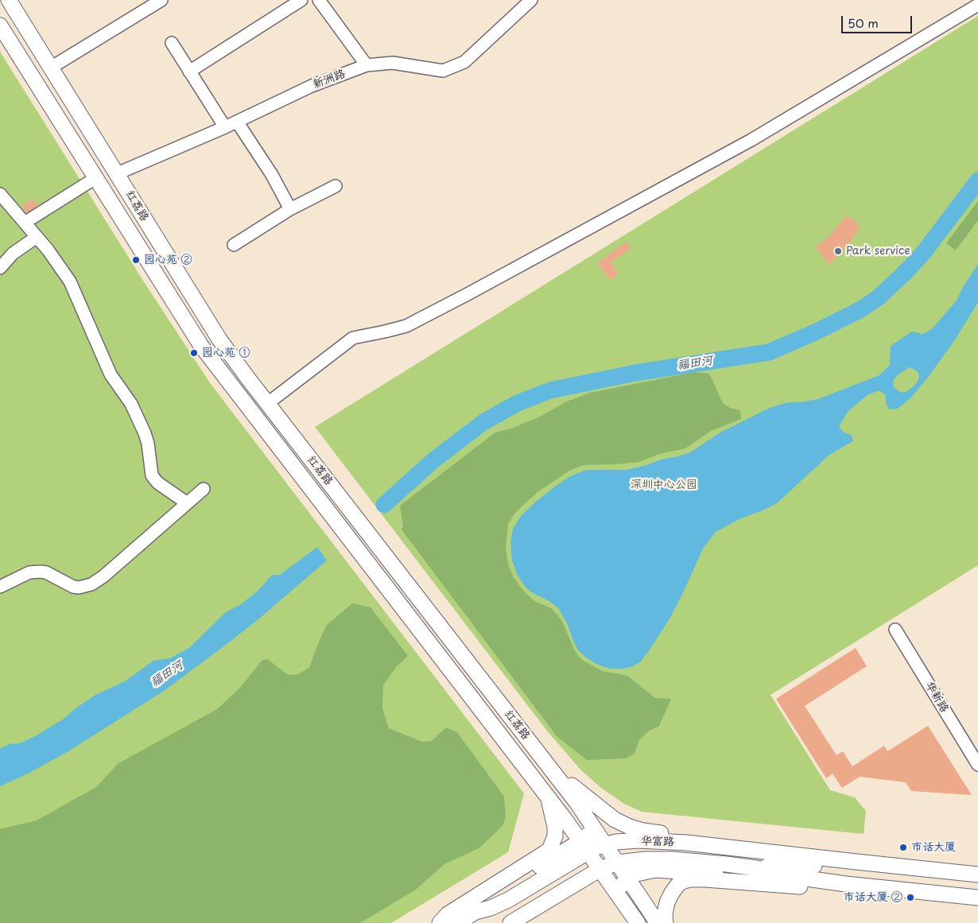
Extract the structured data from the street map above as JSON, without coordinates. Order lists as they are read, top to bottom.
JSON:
{
  "streets": {
    "main road": ["红荔路", "华富路"],
    "street": ["新洲路", "华新路"]
  },
  "crossings": [
    ["新洲路", "红荔路"],
    ["红荔路", "华富路"]
  ],
  "water": ["福田河"],
  "parks": ["深圳中心公园"],
  "places": [
    "Park service",
    "园心苑 ②",
    "园心苑 ①",
    "市话大厦",
    "市话大厦 ②"
  ],
  "scale_bar": "50 m"
}
